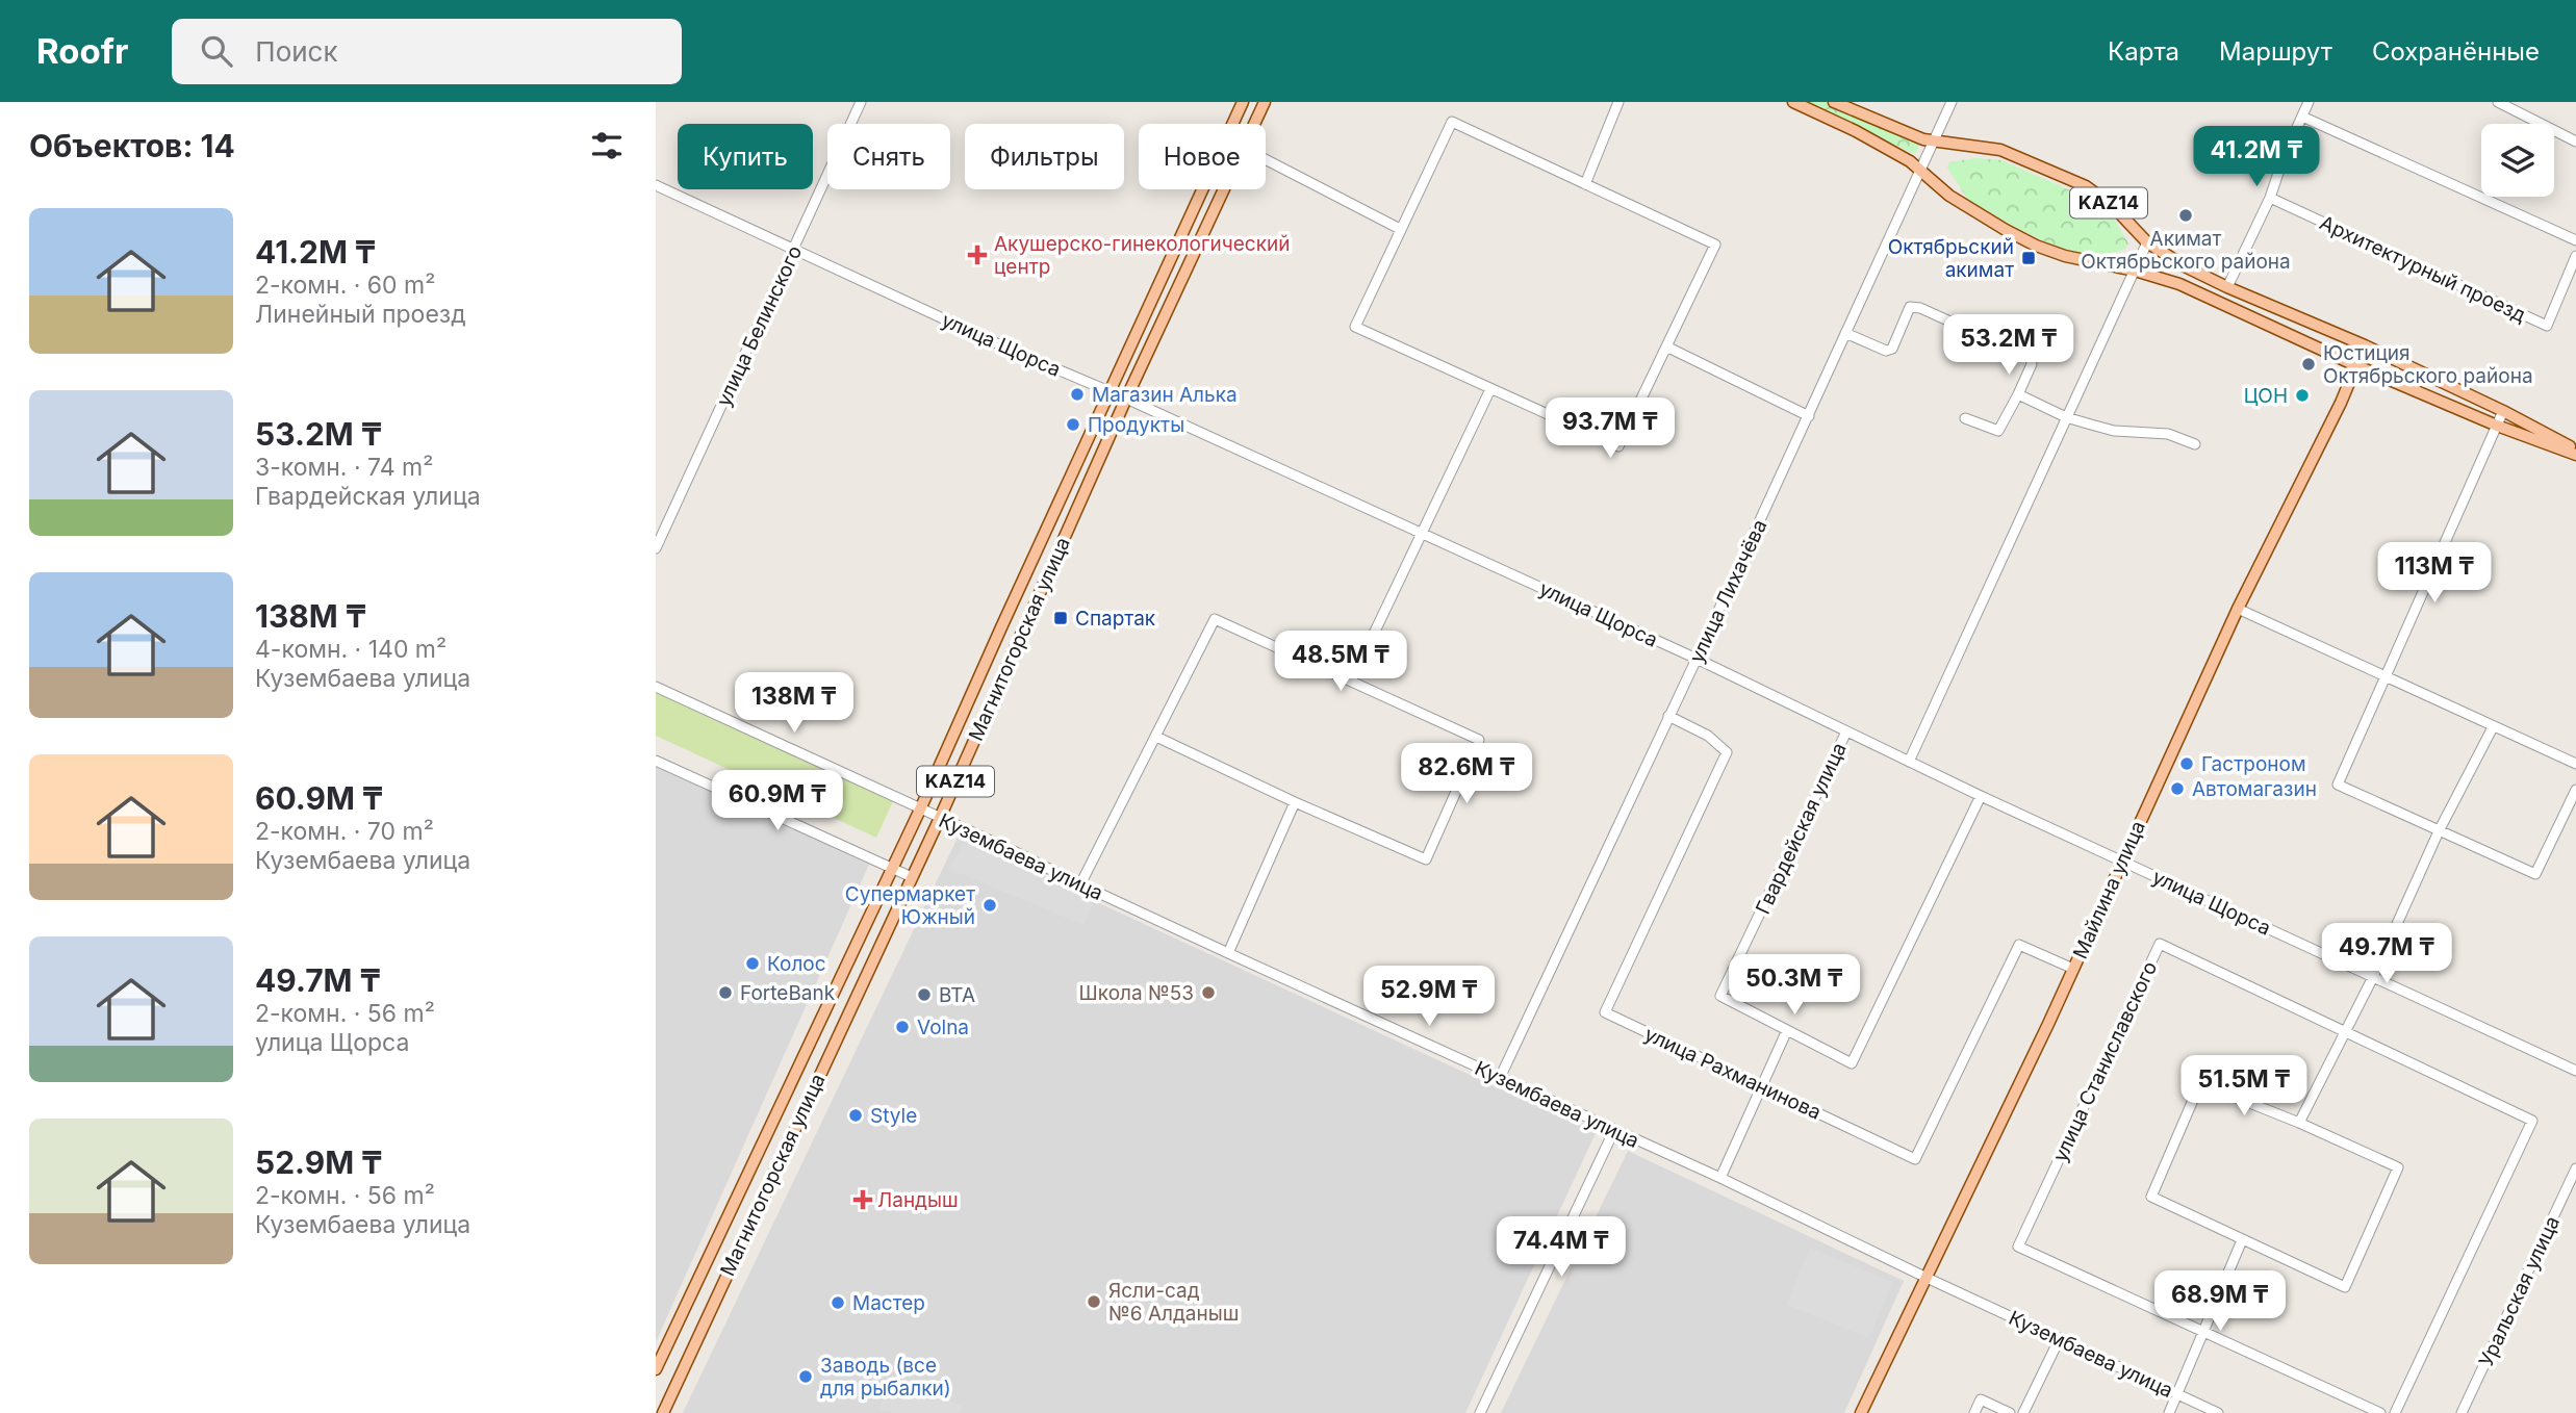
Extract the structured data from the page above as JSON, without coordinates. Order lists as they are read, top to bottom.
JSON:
{
  "streets": {
    "main road": ["KAZ14", "Магнитогорская улица", "Майлина улица"],
    "street": [
      "Архитектурный проезд",
      "улица Белинского",
      "улица Щорса",
      "улица Лихачёва",
      "Гвардейская улица",
      "Кузембаева улица",
      "улица Станиславского",
      "улица Рахманинова",
      "Уральская улица"
    ]
  },
  "crossings": [
    ["KAZ14", "улица Лихачёва"],
    ["KAZ14", "Майлина улица"],
    ["улица Белинского", "улица Щорса"],
    ["улица Щорса", "улица Лихачёва"],
    ["улица Щорса", "Магнитогорская улица"],
    ["улица Щорса", "Гвардейская улица"],
    ["улица Щорса", "Майлина улица"],
    ["улица Лихачёва", "Кузембаева улица"],
    ["улица Лихачёва", "улица Рахманинова"],
    ["Магнитогорская улица", "Кузембаева улица"],
    ["Кузембаева улица", "Майлина улица"],
    ["Майлина улица", "улица Рахманинова"]
  ],
  "places": {
    "other": [
      "Акимат Октябрьского района",
      "Юстиция Октябрьского района",
      "Магазин Алька",
      "ЦОН",
      "Продукты",
      "Гастроном",
      "Автомагазин",
      "Супермаркет Южный",
      "Колос",
      "ForteBank",
      "Школа №53",
      "BTA",
      "Volna",
      "Style",
      "Ясли-сад №6 Алданыш",
      "Мастер",
      "Заводь (все для рыбалки)"
    ],
    "health": ["Акушерско-гинекологический центр", "Ландыш"],
    "transit": ["Октябрьский акимат", "Спартак"]
  },
  "page": {
    "header": "Roofr",
    "search": "Поиск",
    "nav": ["Карта", "Маршрут", "Сохранённые"],
    "heading": "Объектов: 14",
    "chip": [
      "Купить",
      "Снять",
      "Фильтры",
      "Новое"
    ],
    "price": [
      "41.2M ₸",
      "53.2M ₸",
      "93.7M ₸",
      "113M ₸",
      "48.5M ₸",
      "138M ₸",
      "82.6M ₸",
      "60.9M ₸",
      "49.7M ₸",
      "50.3M ₸",
      "52.9M ₸",
      "51.5M ₸",
      "74.4M ₸",
      "68.9M ₸"
    ],
    "list": [
      {
        "name": "41.2M ₸",
        "note": "2-комн. · 60 m² · Линейный проезд"
      },
      {
        "name": "53.2M ₸",
        "note": "3-комн. · 74 m² · Гвардейская улица"
      },
      {
        "name": "138M ₸",
        "note": "4-комн. · 140 m² · Кузембаева улица"
      },
      {
        "name": "60.9M ₸",
        "note": "2-комн. · 70 m² · Кузембаева улица"
      },
      {
        "name": "49.7M ₸",
        "note": "2-комн. · 56 m² · улица Щорса"
      },
      {
        "name": "52.9M ₸",
        "note": "2-комн. · 56 m² · Кузембаева улица"
      }
    ]
  }
}
